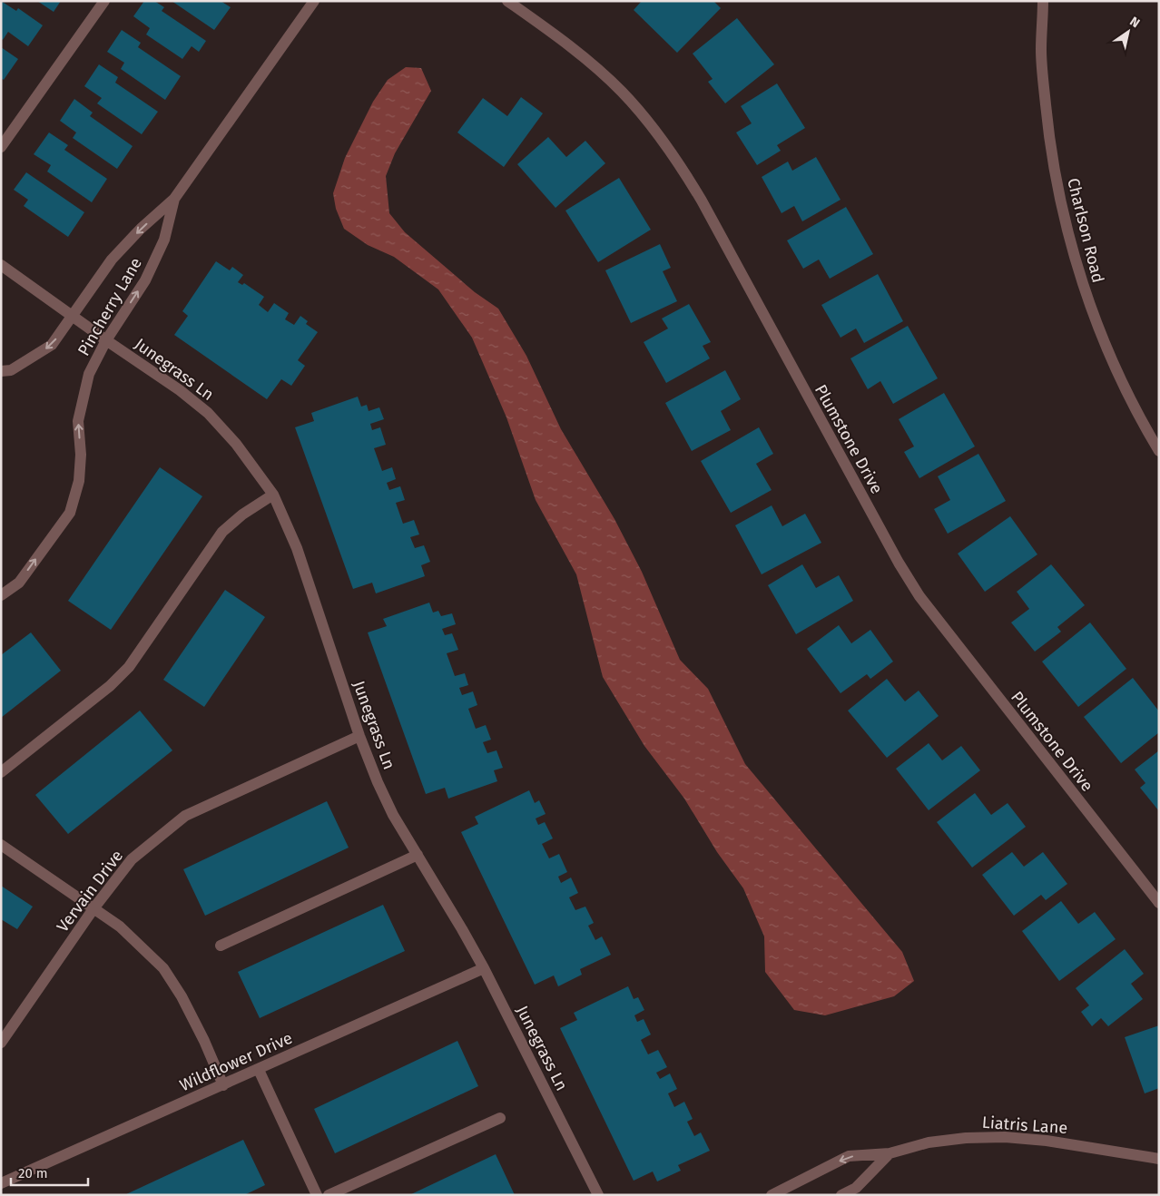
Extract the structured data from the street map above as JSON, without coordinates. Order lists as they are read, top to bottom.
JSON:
{
  "streets": {
    "street": [
      "Charlson Road",
      "Pincherry Lane",
      "Junegrass Ln",
      "Plumstone Drive",
      "Vervain Drive",
      "Wildflower Drive",
      "Liatris Lane"
    ]
  },
  "crossings": [
    ["Pincherry Lane", "Junegrass Ln"],
    ["Junegrass Ln", "Vervain Drive"],
    ["Junegrass Ln", "Wildflower Drive"]
  ],
  "scale_bar": "20 m",
  "north": "top right"
}
